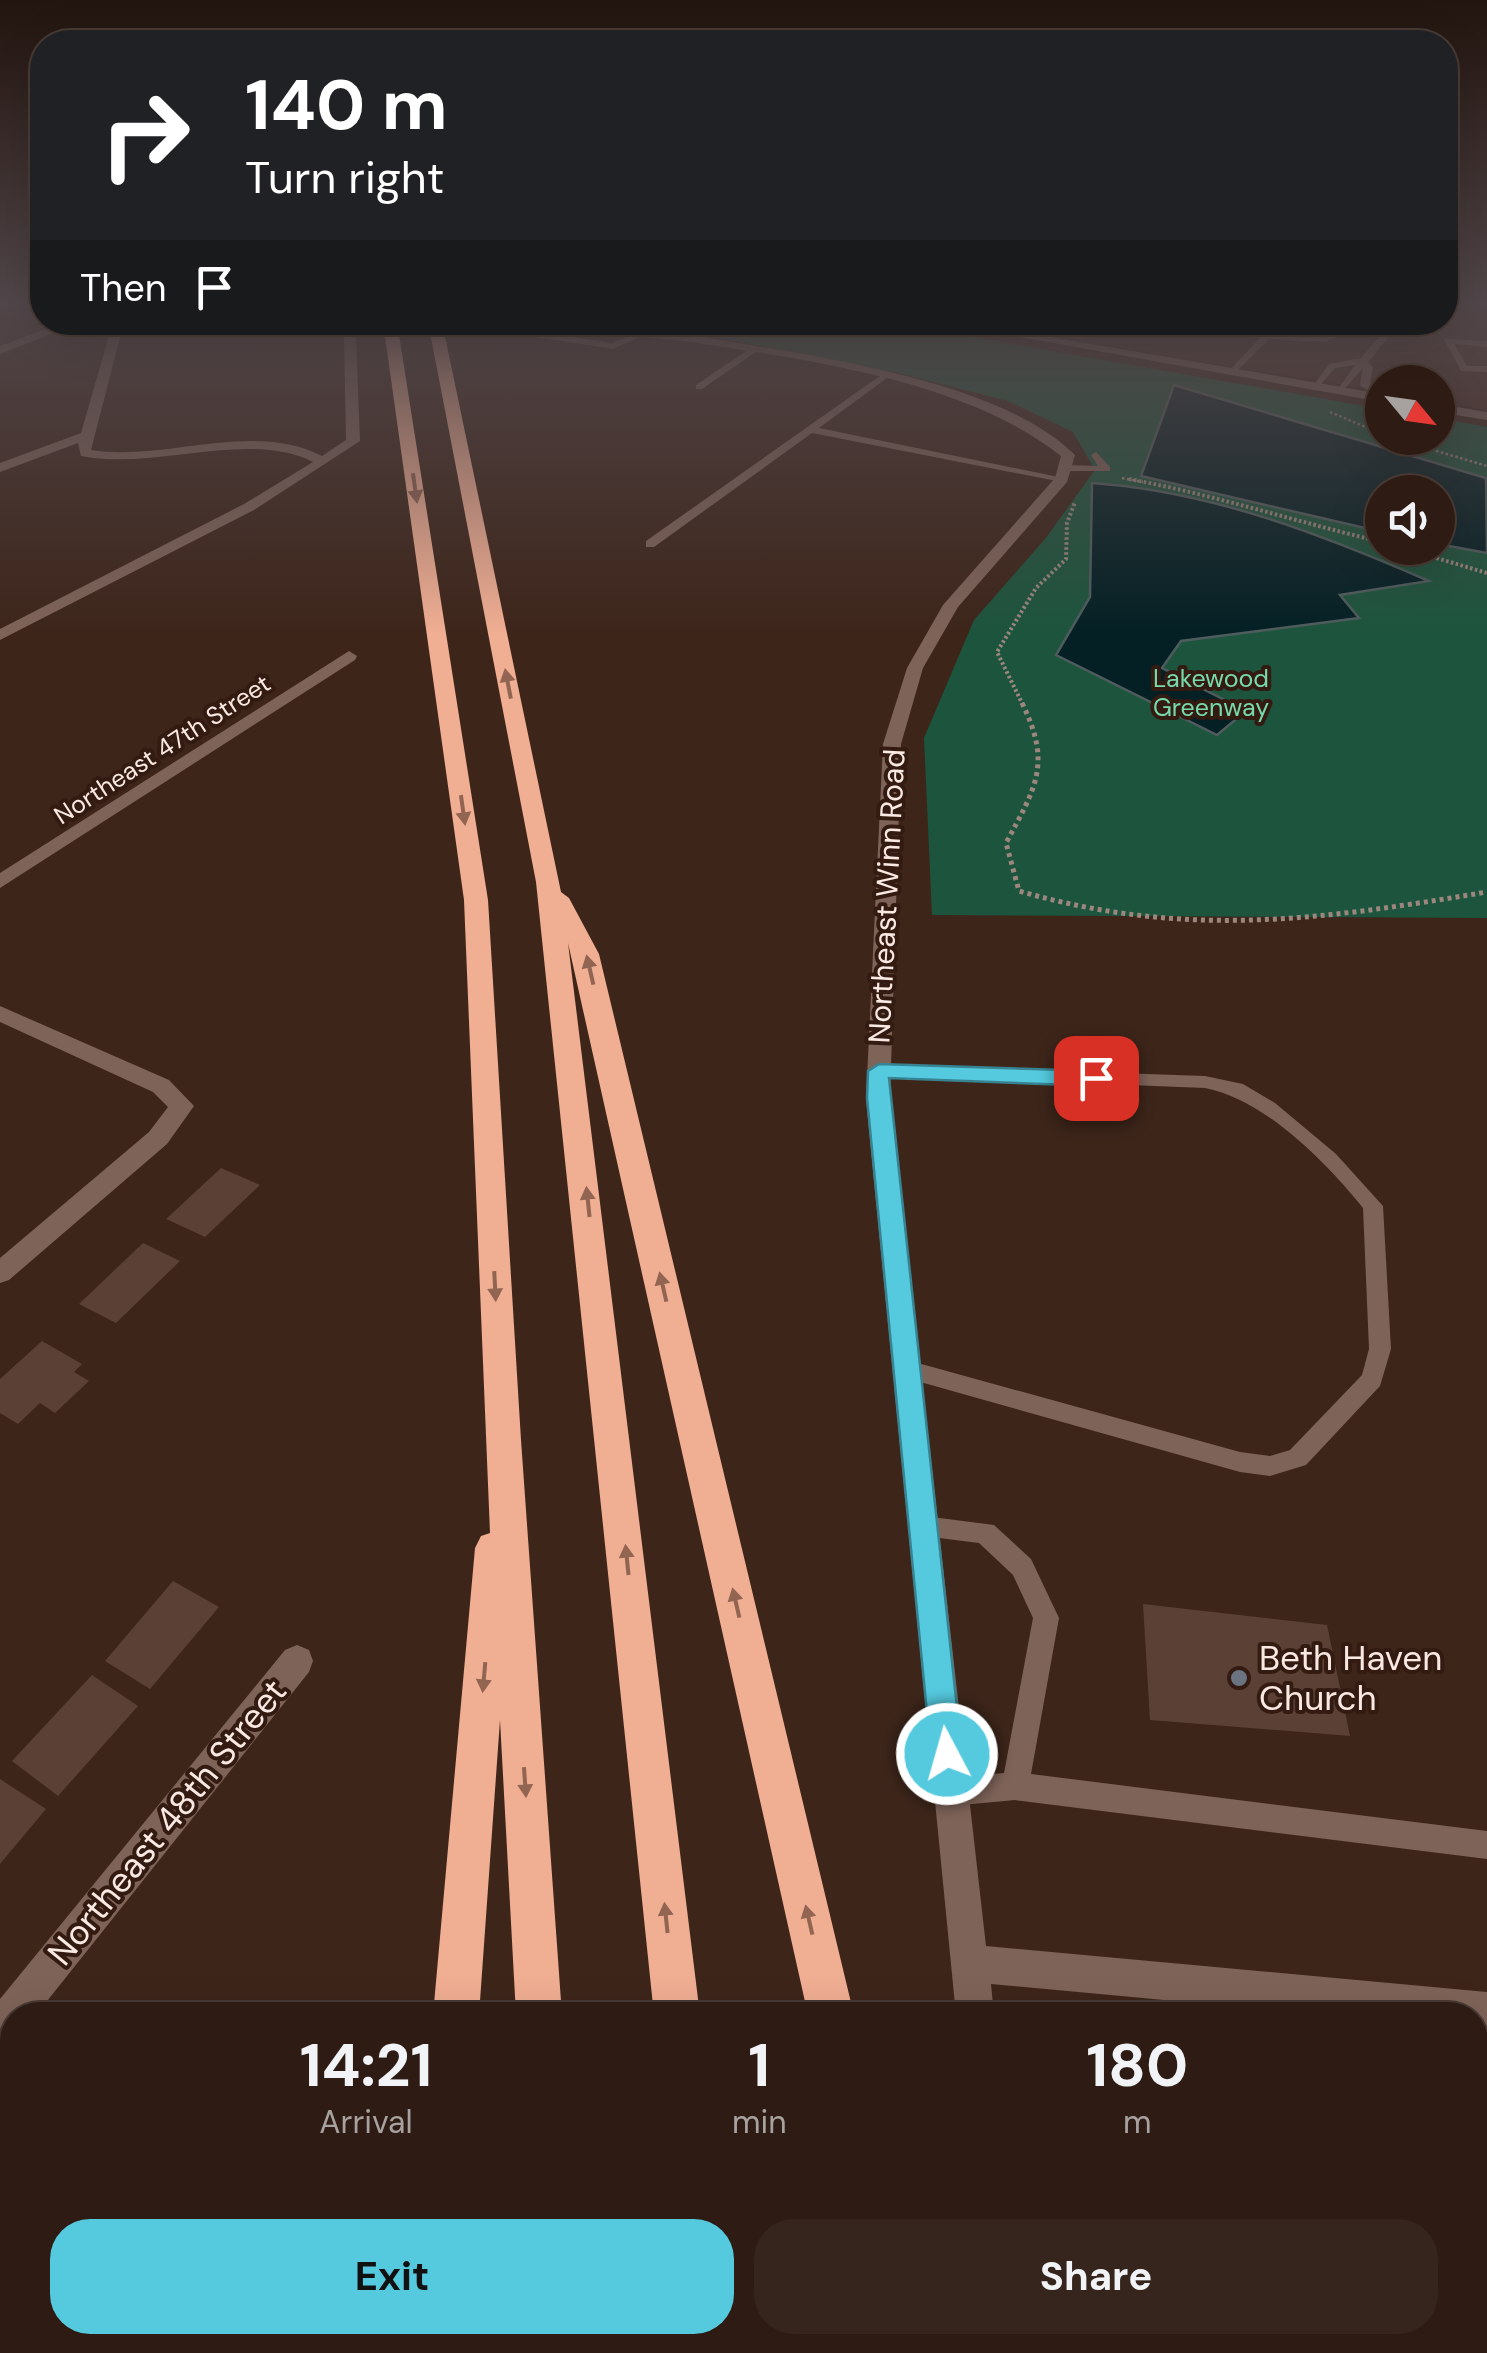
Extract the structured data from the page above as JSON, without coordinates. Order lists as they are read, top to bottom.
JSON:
{
  "streets": {
    "street": ["Northeast 47th Street", "Northeast Winn Road", "Northeast 48th Street"]
  },
  "parks": ["Lakewood Greenway"],
  "places": ["Beth Haven Church"],
  "north": "bottom right",
  "page": {
    "turn": ["140 m", "Turn right"],
    "then": "Then",
    "eta": [
      "14:21",
      "Arrival",
      "1",
      "min",
      "180",
      "m"
    ],
    "buttons": ["Exit", "Share"]
  }
}
